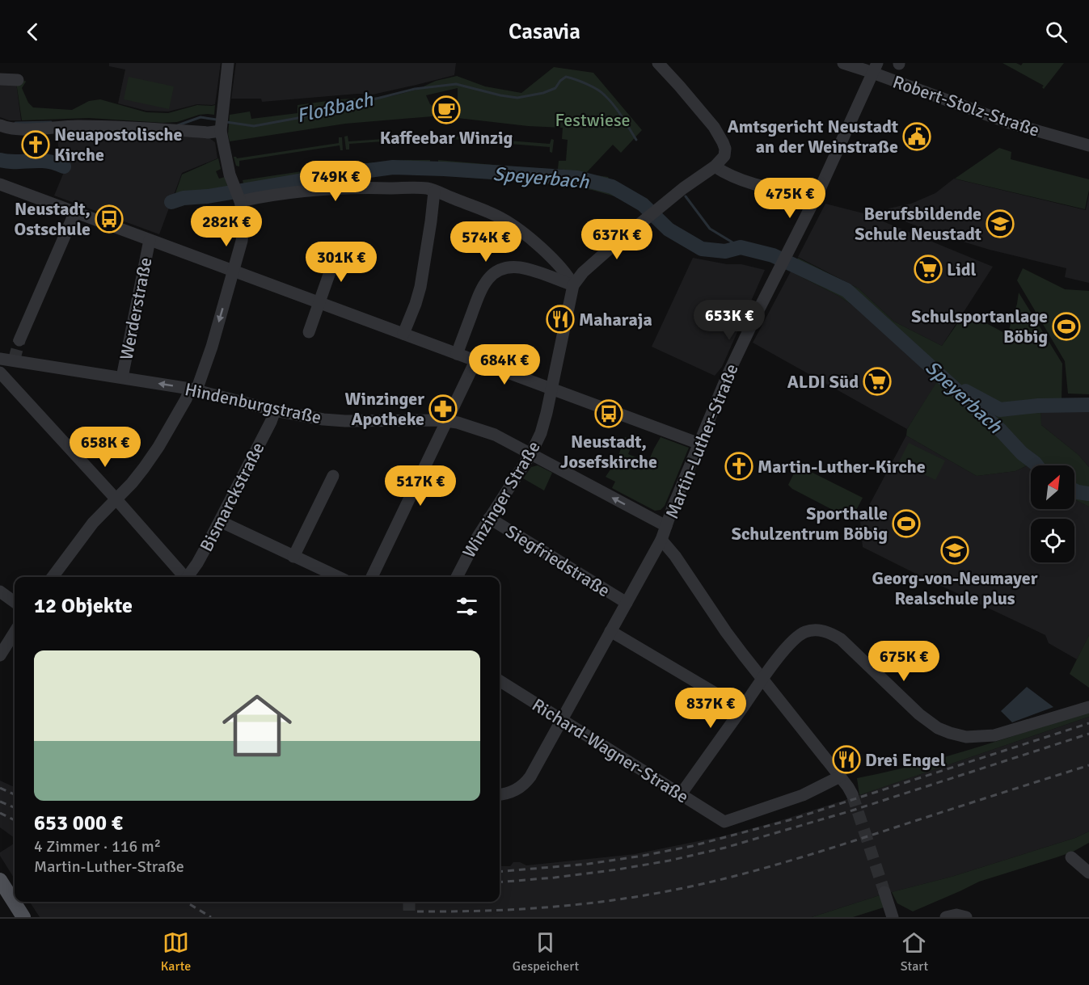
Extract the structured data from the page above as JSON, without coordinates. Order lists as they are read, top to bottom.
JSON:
{
  "streets": {
    "street": [
      "Robert-Stolz-Straße",
      "Werderstraße",
      "Hindenburgstraße",
      "Martin-Luther-Straße",
      "Bismarckstraße",
      "Winzinger Straße",
      "Siegfriedstraße",
      "Richard-Wagner-Straße"
    ]
  },
  "crossings": [
    ["Robert-Stolz-Straße", "Martin-Luther-Straße"],
    ["Werderstraße", "Hindenburgstraße"],
    ["Hindenburgstraße", "Martin-Luther-Straße"],
    ["Hindenburgstraße", "Bismarckstraße"],
    ["Hindenburgstraße", "Winzinger Straße"],
    ["Martin-Luther-Straße", "Siegfriedstraße"],
    ["Martin-Luther-Straße", "Richard-Wagner-Straße"],
    ["Winzinger Straße", "Siegfriedstraße"]
  ],
  "water": ["Floßbach", "Speyerbach"],
  "parks": ["Festwiese"],
  "places": {
    "cafe": ["Kaffeebar Winzig"],
    "public building": ["Amtsgericht Neustadt an der Weinstraße"],
    "church": ["Neuapostolische Kirche", "Martin-Luther-Kirche"],
    "bus stop": ["Neustadt, Ostschule", "Neustadt, Josefskirche"],
    "school or university": ["Berufsbildende Schule Neustadt", "Georg-von-Neumayer Realschule plus"],
    "supermarket": ["Lidl", "ALDI Süd"],
    "restaurant": ["Maharaja", "Drei Engel"],
    "sports": ["Schulsportanlage Böbig", "Sporthalle Schulzentrum Böbig"],
    "pharmacy": ["Winzinger Apotheke"]
  },
  "north": "top right",
  "page": {
    "header": "Casavia",
    "price": [
      "749K €",
      "475K €",
      "282K €",
      "637K €",
      "574K €",
      "301K €",
      "653K €",
      "684K €",
      "658K €",
      "517K €",
      "675K €",
      "837K €"
    ],
    "heading": "12 Objekte",
    "list": [
      {
        "name": "653 000 €",
        "note": "4 Zimmer · 116 m² · Martin-Luther-Straße"
      }
    ],
    "tabs": ["Karte", "Gespeichert", "Start"]
  }
}
